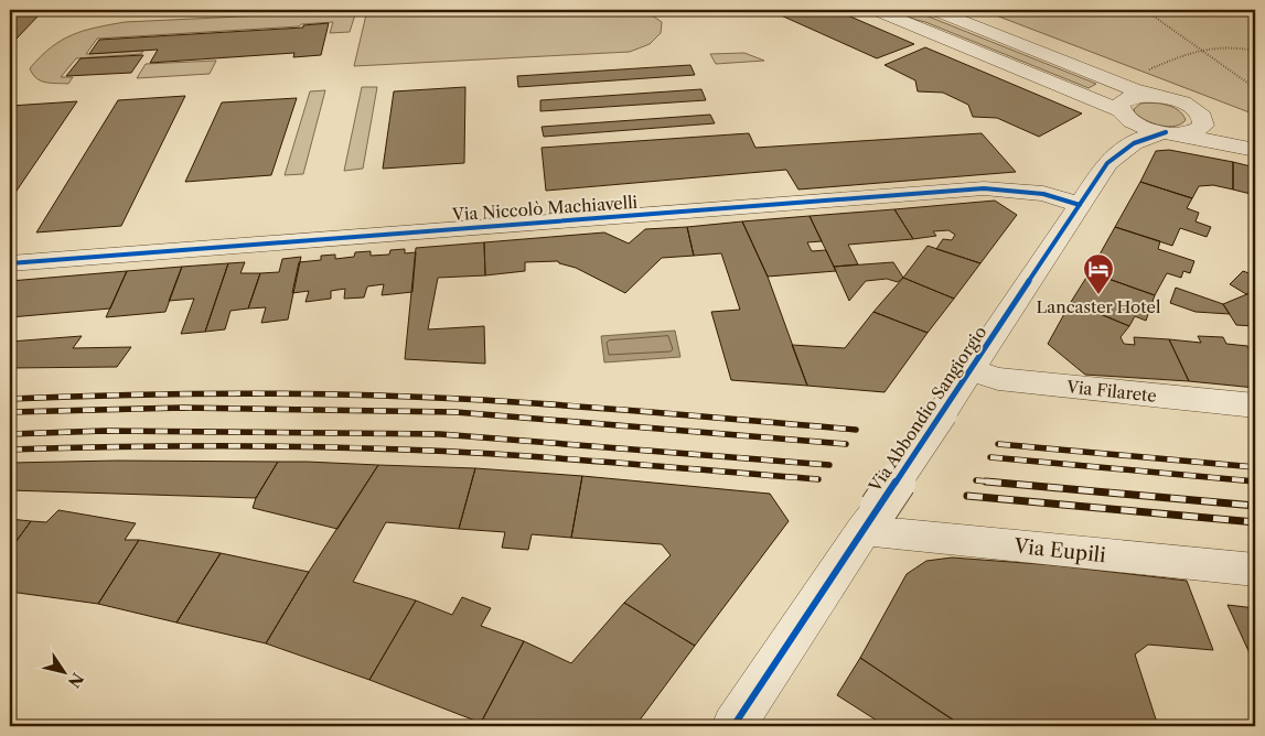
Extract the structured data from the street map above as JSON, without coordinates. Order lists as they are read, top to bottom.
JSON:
{
  "streets": {
    "street": [
      "Via Niccolò Machiavelli",
      "Via Filarete",
      "Via Abbondio Sangiorgio",
      "Via Eupili"
    ]
  },
  "crossings": [
    ["Via Niccolò Machiavelli", "Via Abbondio Sangiorgio"],
    ["Via Filarete", "Via Abbondio Sangiorgio"],
    ["Via Abbondio Sangiorgio", "Via Eupili"]
  ],
  "places": {
    "hotel": ["Lancaster Hotel"]
  },
  "north": "bottom right"
}
